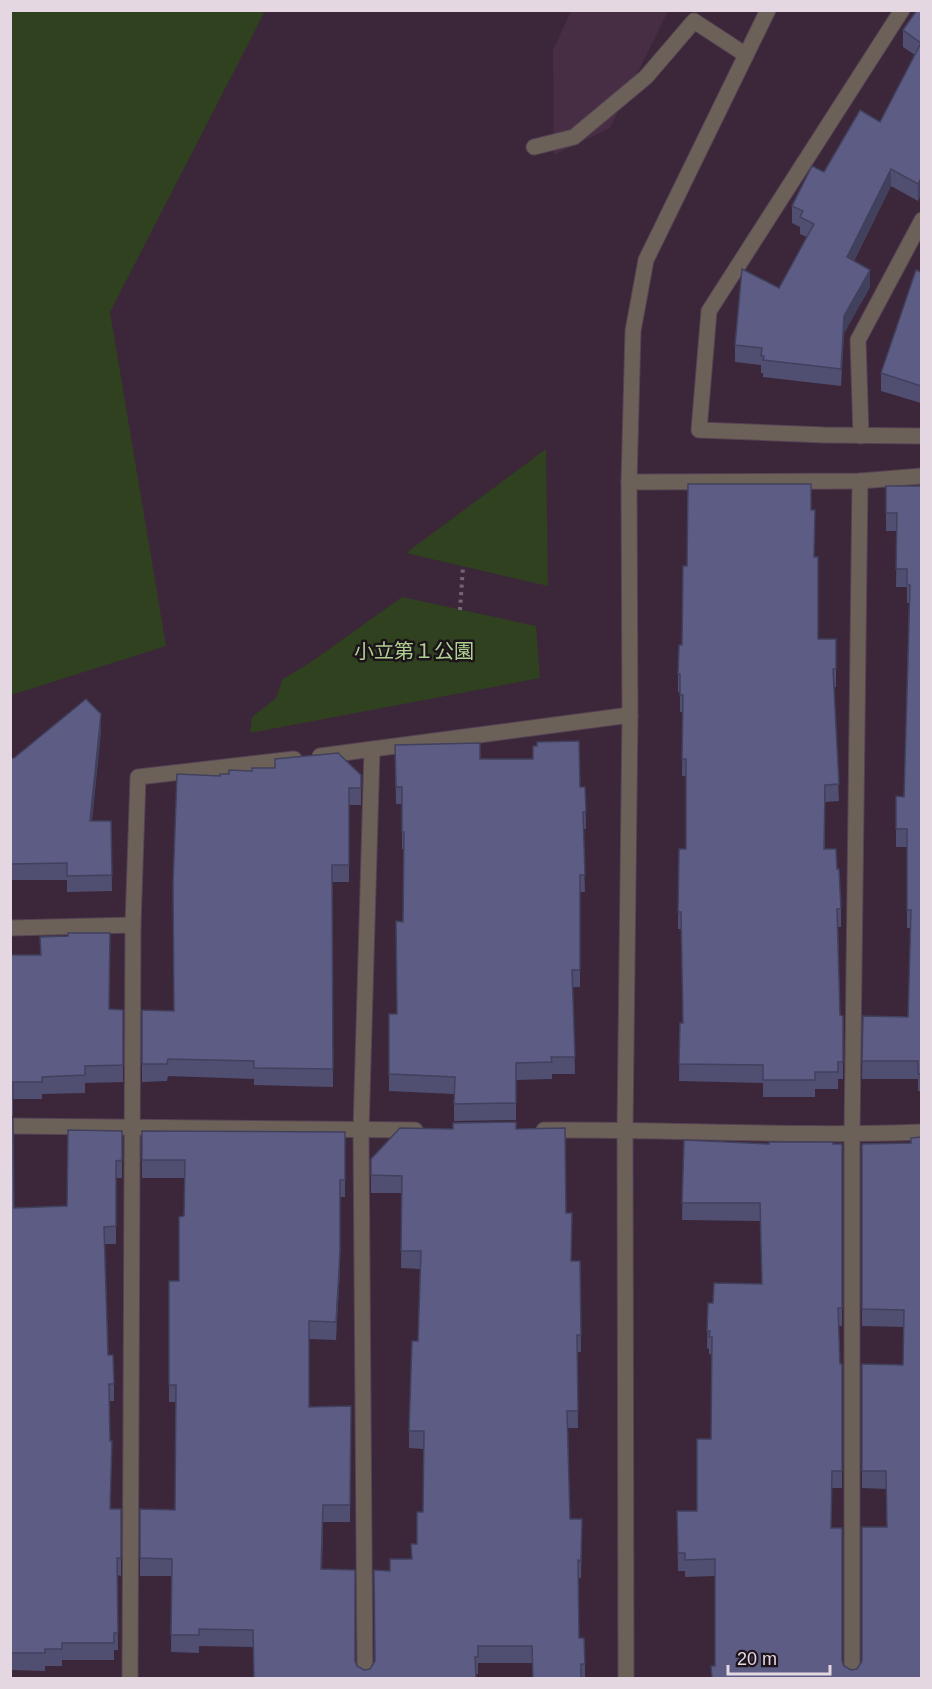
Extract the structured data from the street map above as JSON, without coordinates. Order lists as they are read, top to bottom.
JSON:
{
  "parks": ["小立第１公園"],
  "scale_bar": "20 m"
}
